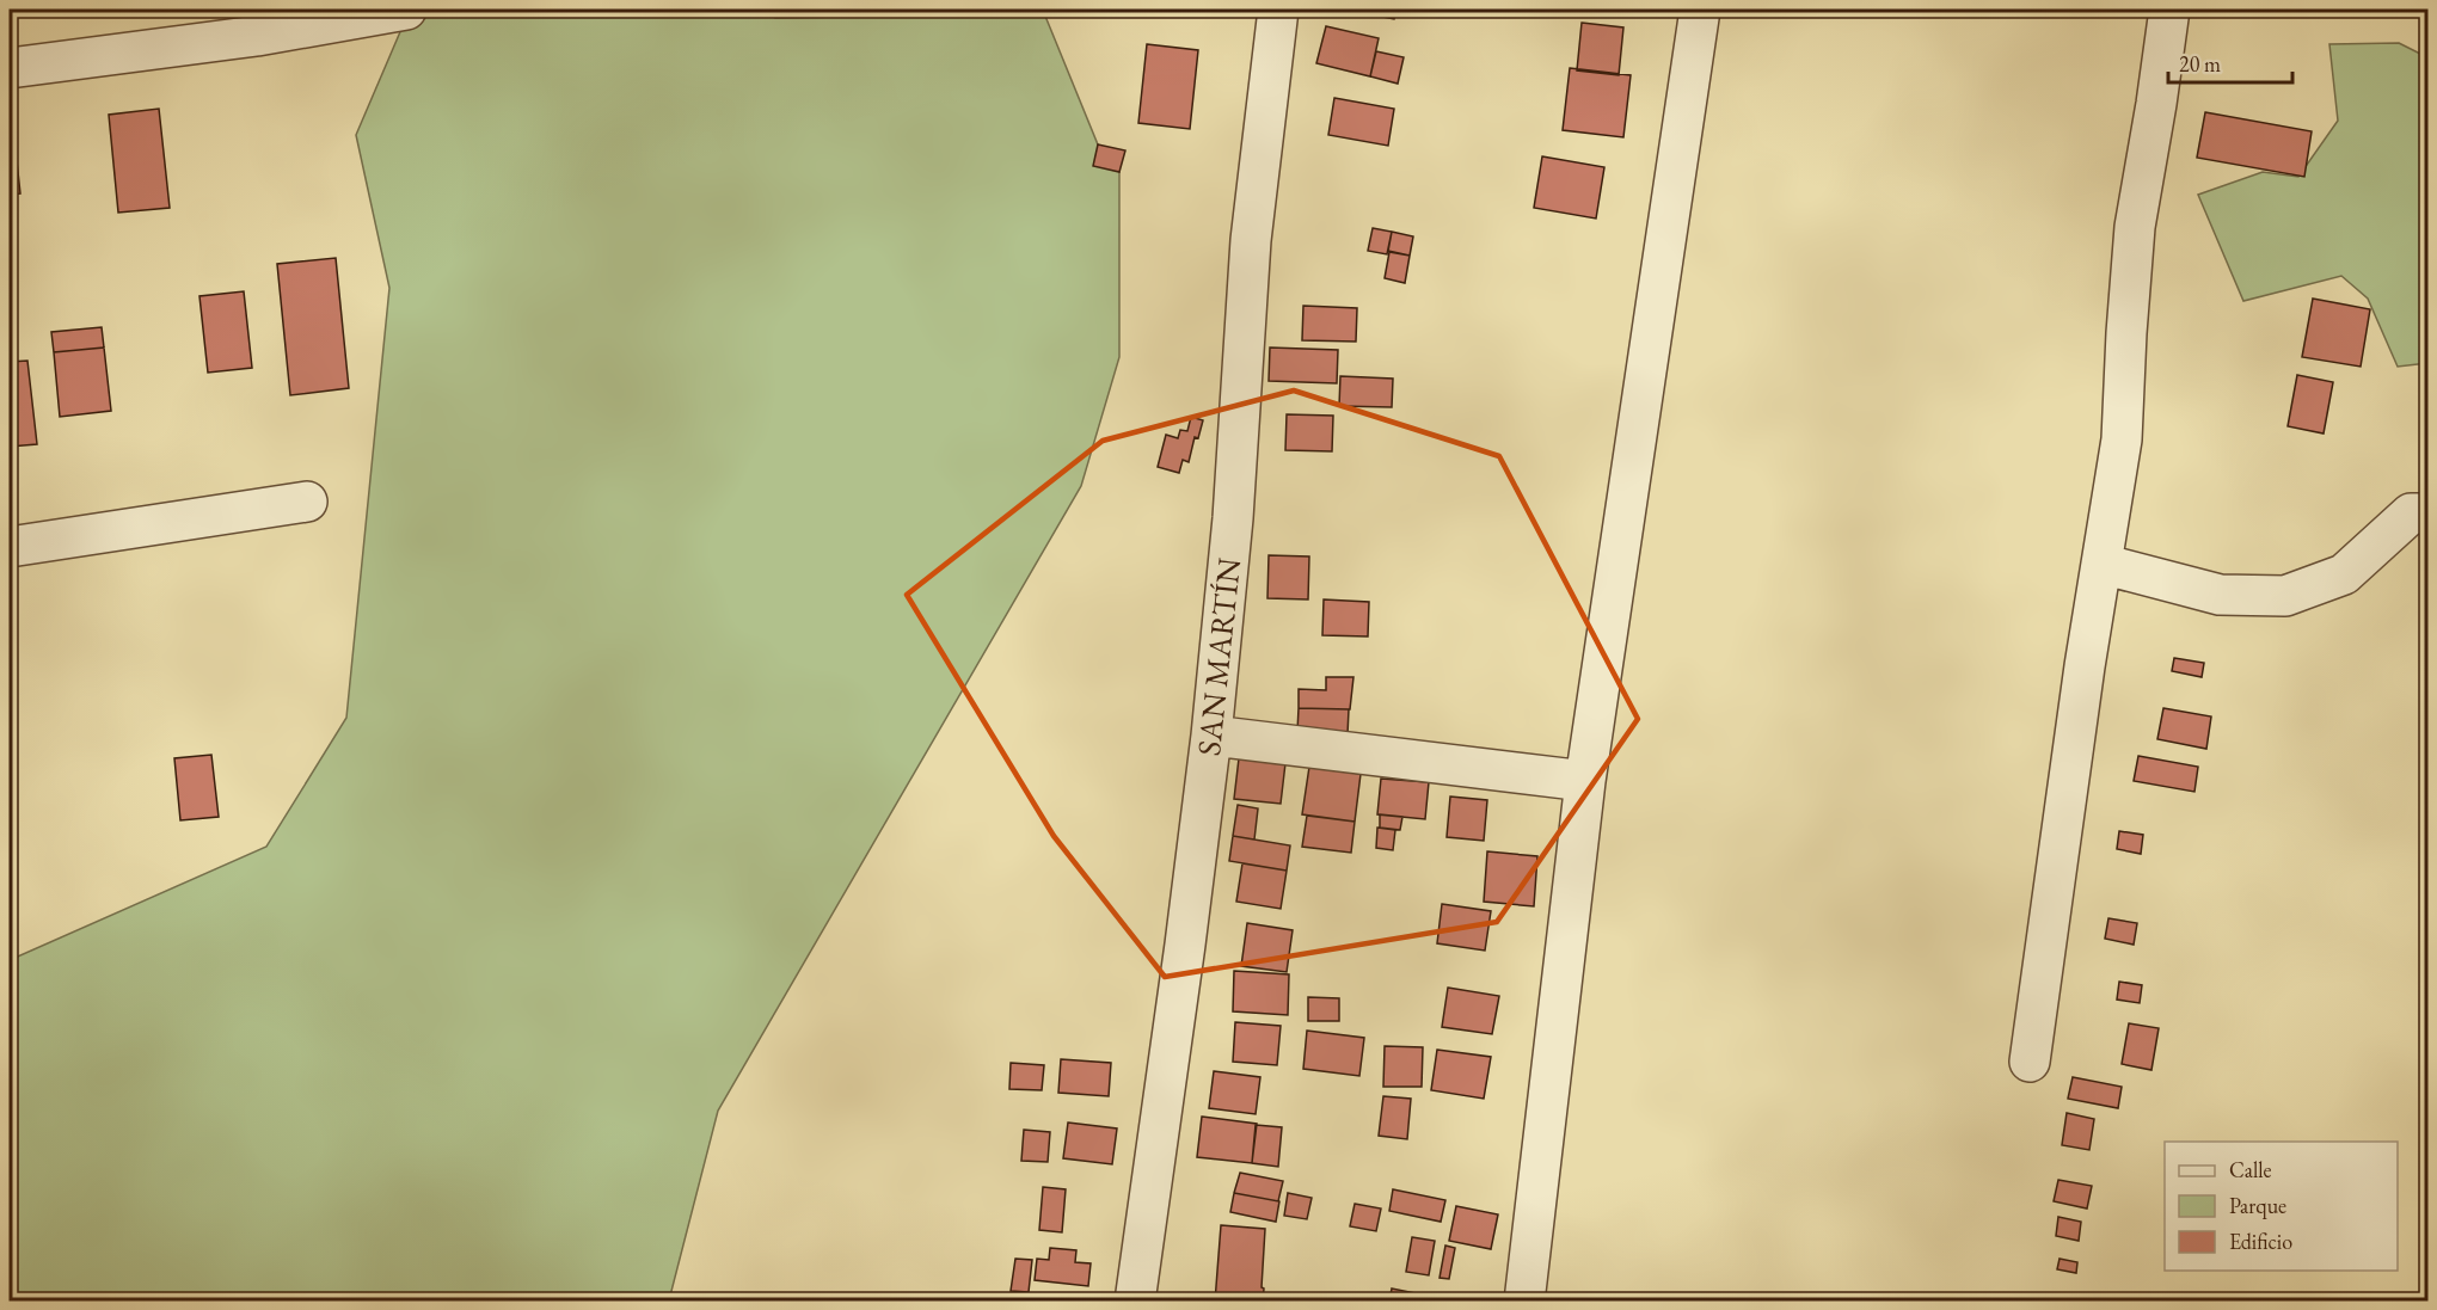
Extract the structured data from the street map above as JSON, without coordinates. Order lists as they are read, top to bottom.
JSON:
{
  "streets": {
    "street": ["SAN MARTÍN"]
  },
  "legend": ["Calle", "Parque", "Edificio"],
  "scale_bar": "20 m"
}
